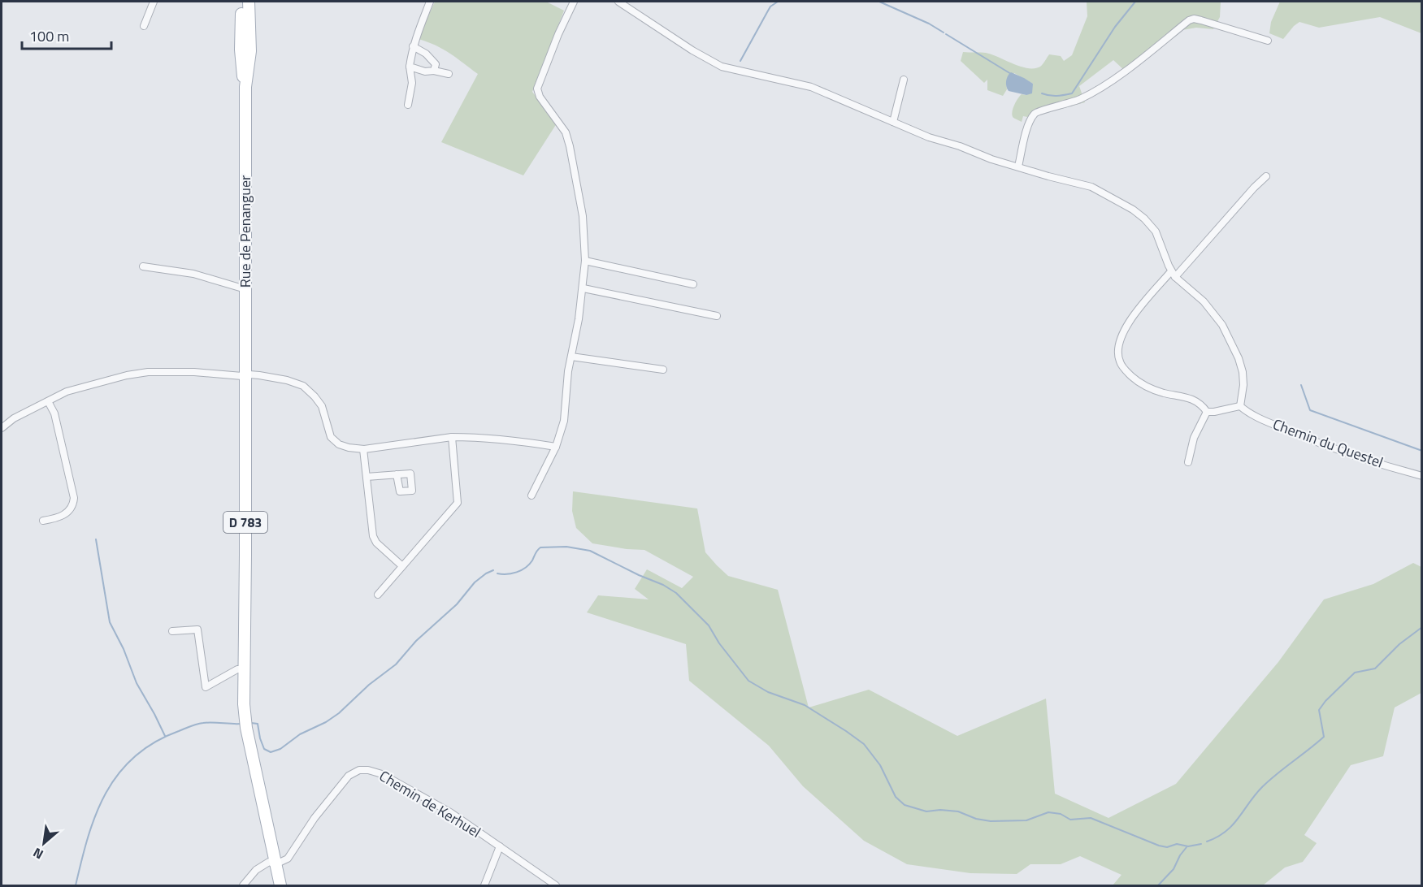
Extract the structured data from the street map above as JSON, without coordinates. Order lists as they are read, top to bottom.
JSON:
{
  "streets": {
    "main road": ["Rue de Penanguer", "D 783"],
    "street": ["Chemin du Questel", "Chemin de Kerhuel"]
  },
  "crossings": [
    ["Rue de Penanguer", "D 783"],
    ["D 783", "Chemin de Kerhuel"]
  ],
  "scale_bar": "100 m",
  "north": "bottom left"
}
